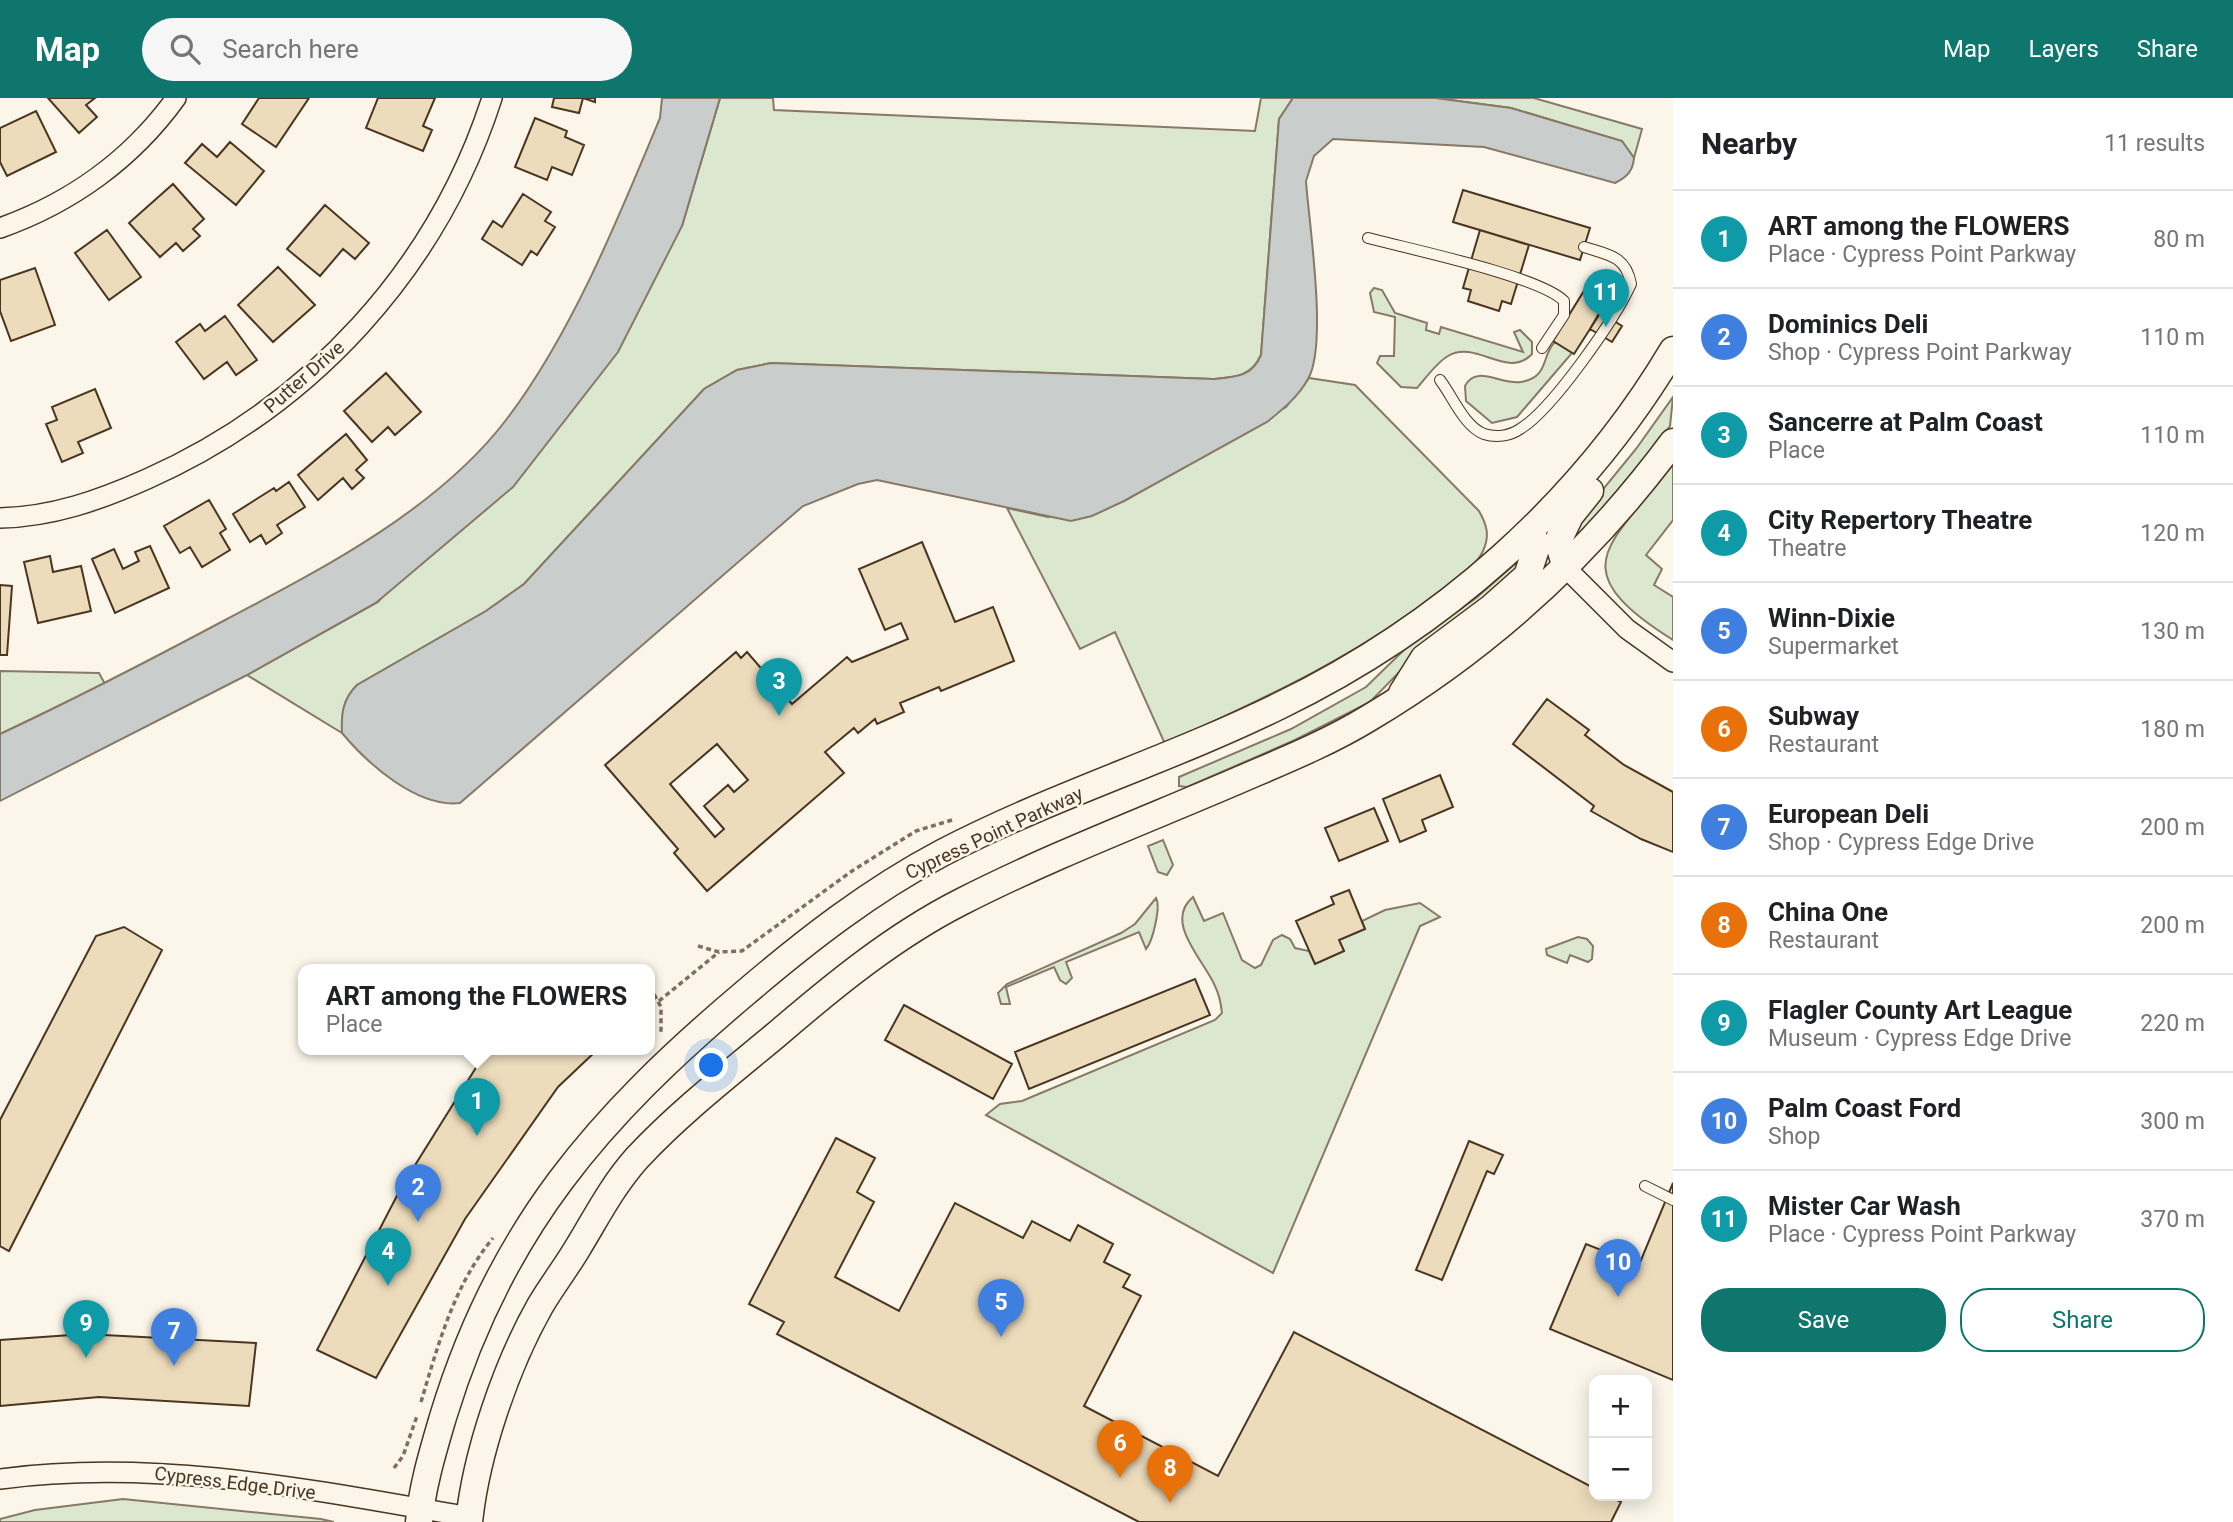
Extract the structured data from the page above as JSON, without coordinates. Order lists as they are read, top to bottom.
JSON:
{
  "streets": {
    "street": ["Putter Drive", "Cypress Point Parkway", "Cypress Edge Drive"]
  },
  "crossings": [
    ["Cypress Point Parkway", "Cypress Edge Drive"]
  ],
  "page": {
    "header": "Map",
    "search": "Search here",
    "nav": ["Map", "Layers", "Share"],
    "heading": ["Nearby", "11 results"],
    "list": [
      {
        "mark": "1",
        "name": "ART among the FLOWERS",
        "note": "Place · Cypress Point Parkway",
        "value": "80 m"
      },
      {
        "mark": "2",
        "name": "Dominics Deli",
        "note": "Shop · Cypress Point Parkway",
        "value": "110 m"
      },
      {
        "mark": "3",
        "name": "Sancerre at Palm Coast",
        "note": "Place",
        "value": "110 m"
      },
      {
        "mark": "4",
        "name": "City Repertory Theatre",
        "note": "Theatre",
        "value": "120 m"
      },
      {
        "mark": "5",
        "name": "Winn-Dixie",
        "note": "Supermarket",
        "value": "130 m"
      },
      {
        "mark": "6",
        "name": "Subway",
        "note": "Restaurant",
        "value": "180 m"
      },
      {
        "mark": "7",
        "name": "European Deli",
        "note": "Shop · Cypress Edge Drive",
        "value": "200 m"
      },
      {
        "mark": "8",
        "name": "China One",
        "note": "Restaurant",
        "value": "200 m"
      },
      {
        "mark": "9",
        "name": "Flagler County Art League",
        "note": "Museum · Cypress Edge Drive",
        "value": "220 m"
      },
      {
        "mark": "10",
        "name": "Palm Coast Ford",
        "note": "Shop",
        "value": "300 m"
      },
      {
        "mark": "11",
        "name": "Mister Car Wash",
        "note": "Place · Cypress Point Parkway",
        "value": "370 m"
      }
    ],
    "pins": [
      "11",
      "3",
      "1",
      "2",
      "4",
      "10",
      "5",
      "9",
      "7",
      "6",
      "8"
    ],
    "popup": ["ART among the FLOWERS", "Place"],
    "buttons": ["Save", "Share"],
    "map_buttons": ["+", "−"]
  }
}
